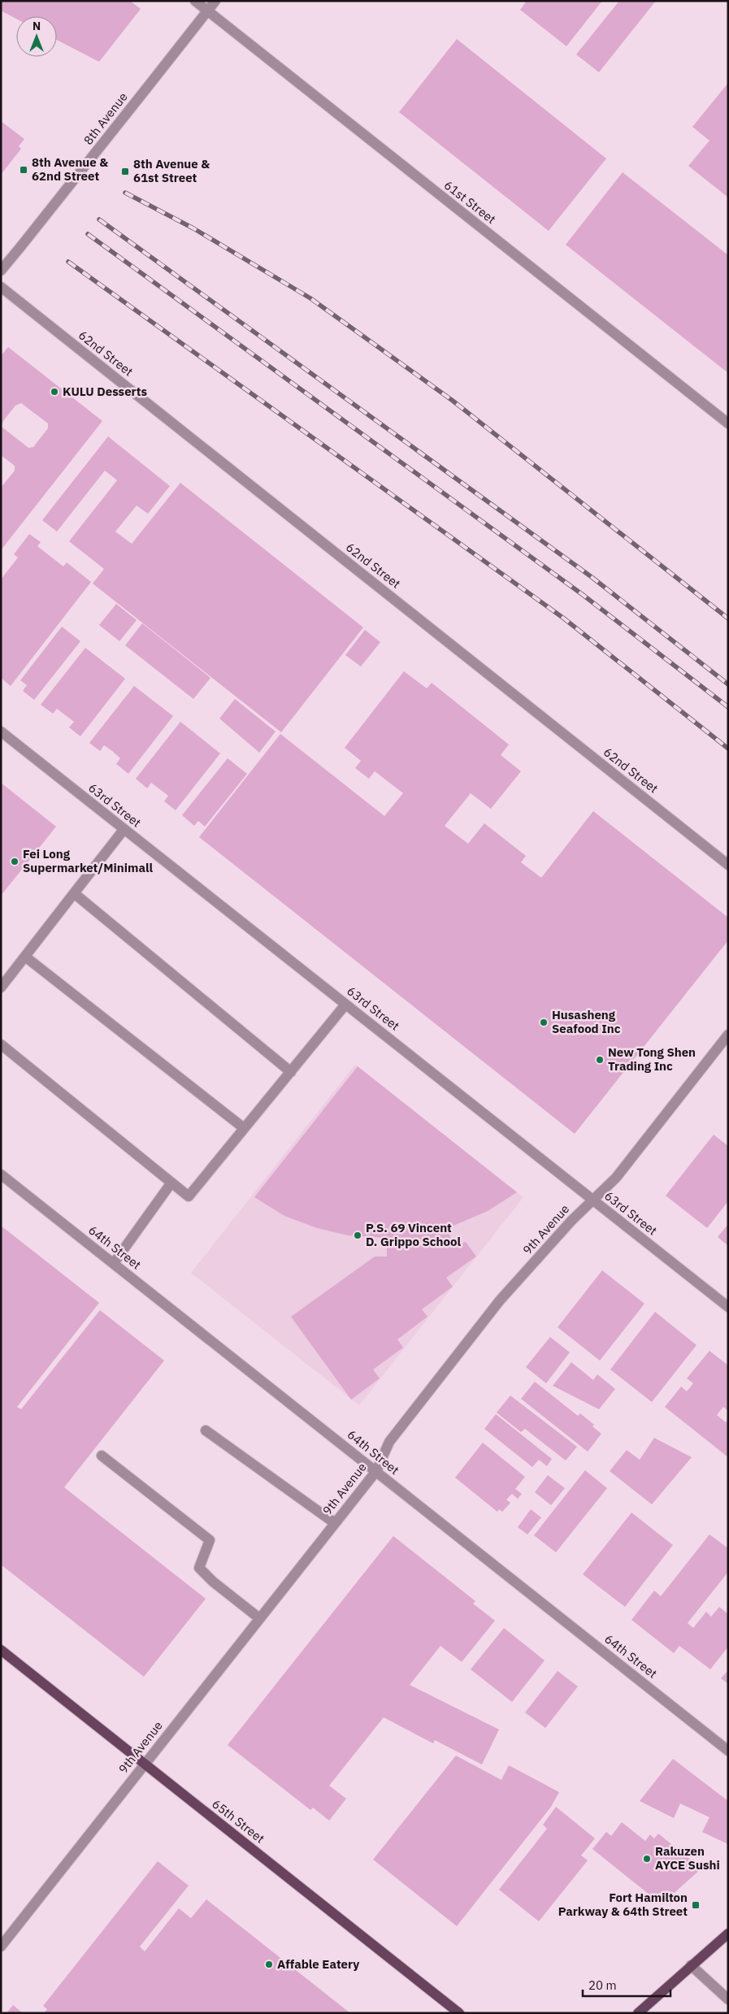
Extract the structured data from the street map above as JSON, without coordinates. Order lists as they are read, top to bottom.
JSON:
{
  "streets": {
    "main road": ["65th Street"],
    "street": [
      "8th Avenue",
      "61st Street",
      "62nd Street",
      "63rd Street",
      "9th Avenue",
      "64th Street"
    ]
  },
  "crossings": [
    ["8th Avenue", "61st Street"],
    ["63rd Street", "9th Avenue"],
    ["9th Avenue", "64th Street"],
    ["9th Avenue", "65th Street"]
  ],
  "places": {
    "transit": ["8th Avenue & 62nd Street", "8th Avenue & 61st Street", "Fort Hamilton Parkway & 64th Street"],
    "other": [
      "KULU Desserts",
      "Fei Long Supermarket/Minimall",
      "Husasheng Seafood Inc",
      "New Tong Shen Trading Inc",
      "P.S. 69 Vincent D. Grippo School",
      "Rakuzen AYCE Sushi",
      "Affable Eatery"
    ]
  },
  "scale_bar": "20 m",
  "north": "top"
}
